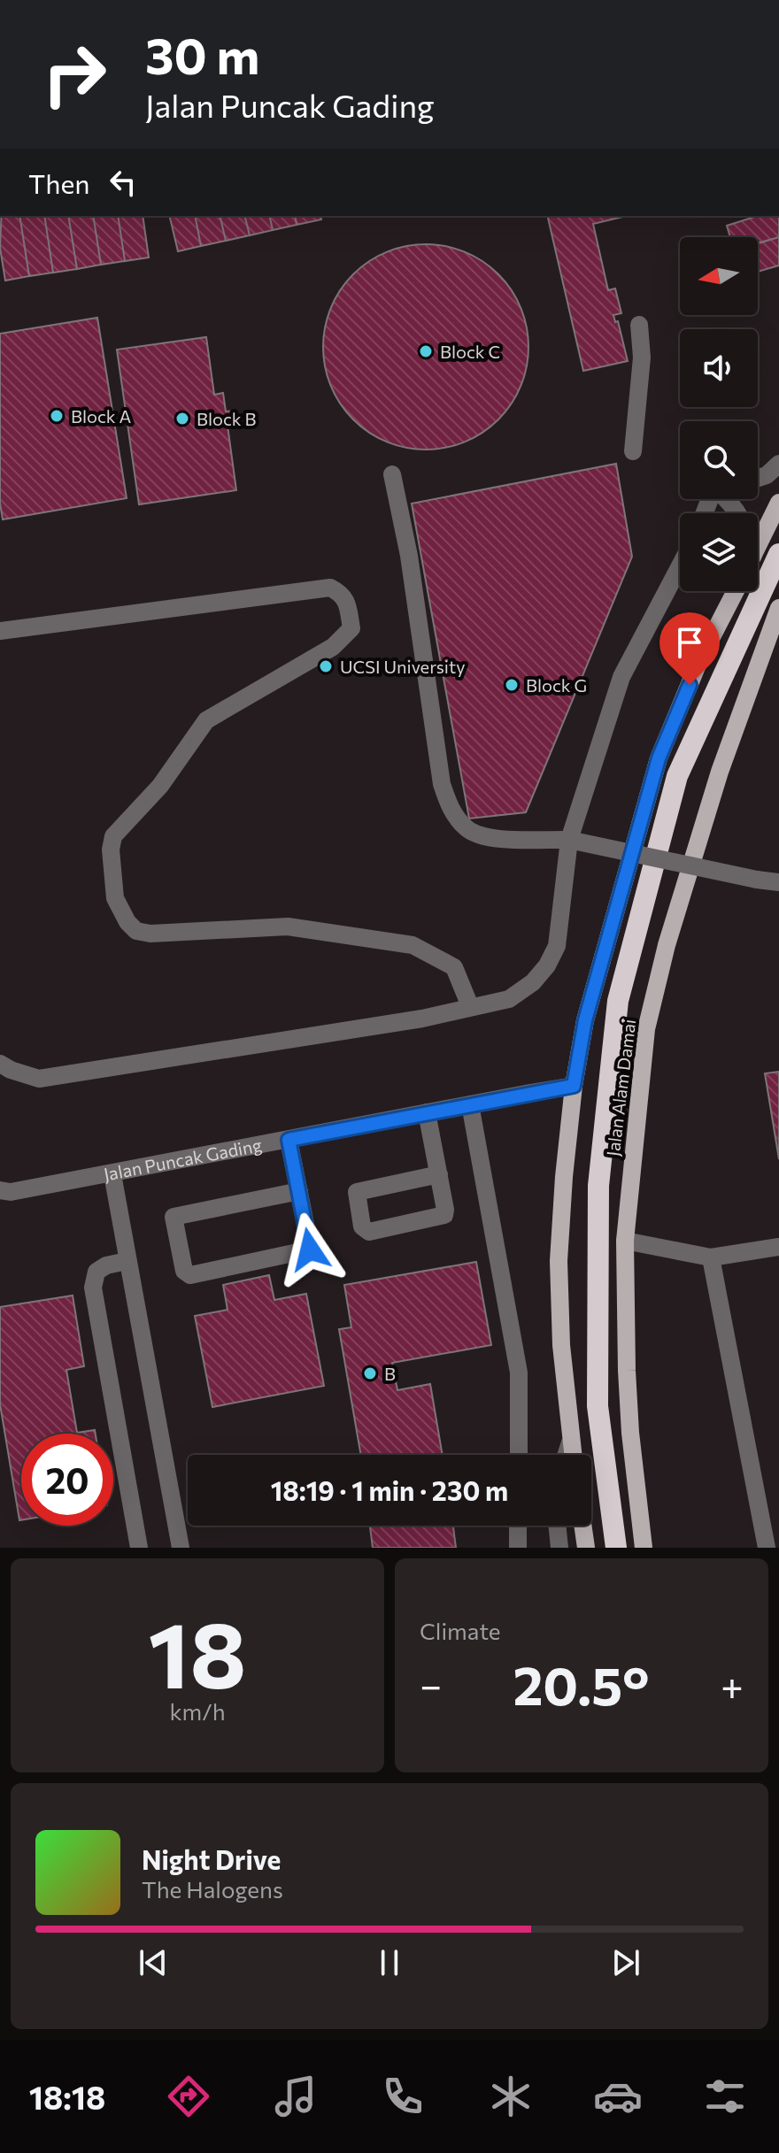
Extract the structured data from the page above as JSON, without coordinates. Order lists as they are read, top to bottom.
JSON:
{
  "streets": {
    "main road": ["Jalan Alam Damai"],
    "lane": ["Jalan Puncak Gading"]
  },
  "places": [
    "Block C",
    "Block A",
    "Block B",
    "UCSI University",
    "Block G",
    "B"
  ],
  "north": "left",
  "page": {
    "turn": ["30 m", "Jalan Puncak Gading"],
    "then": "Then",
    "limit": "20",
    "trip": "18:19 · 1 min · 230 m",
    "tile": [
      ["18", "km/h"],
      "Climate"
    ],
    "heat": ["−", "20.5°", "+"],
    "song": ["Night Drive", "The Halogens"],
    "tabs": "18:18"
  }
}
